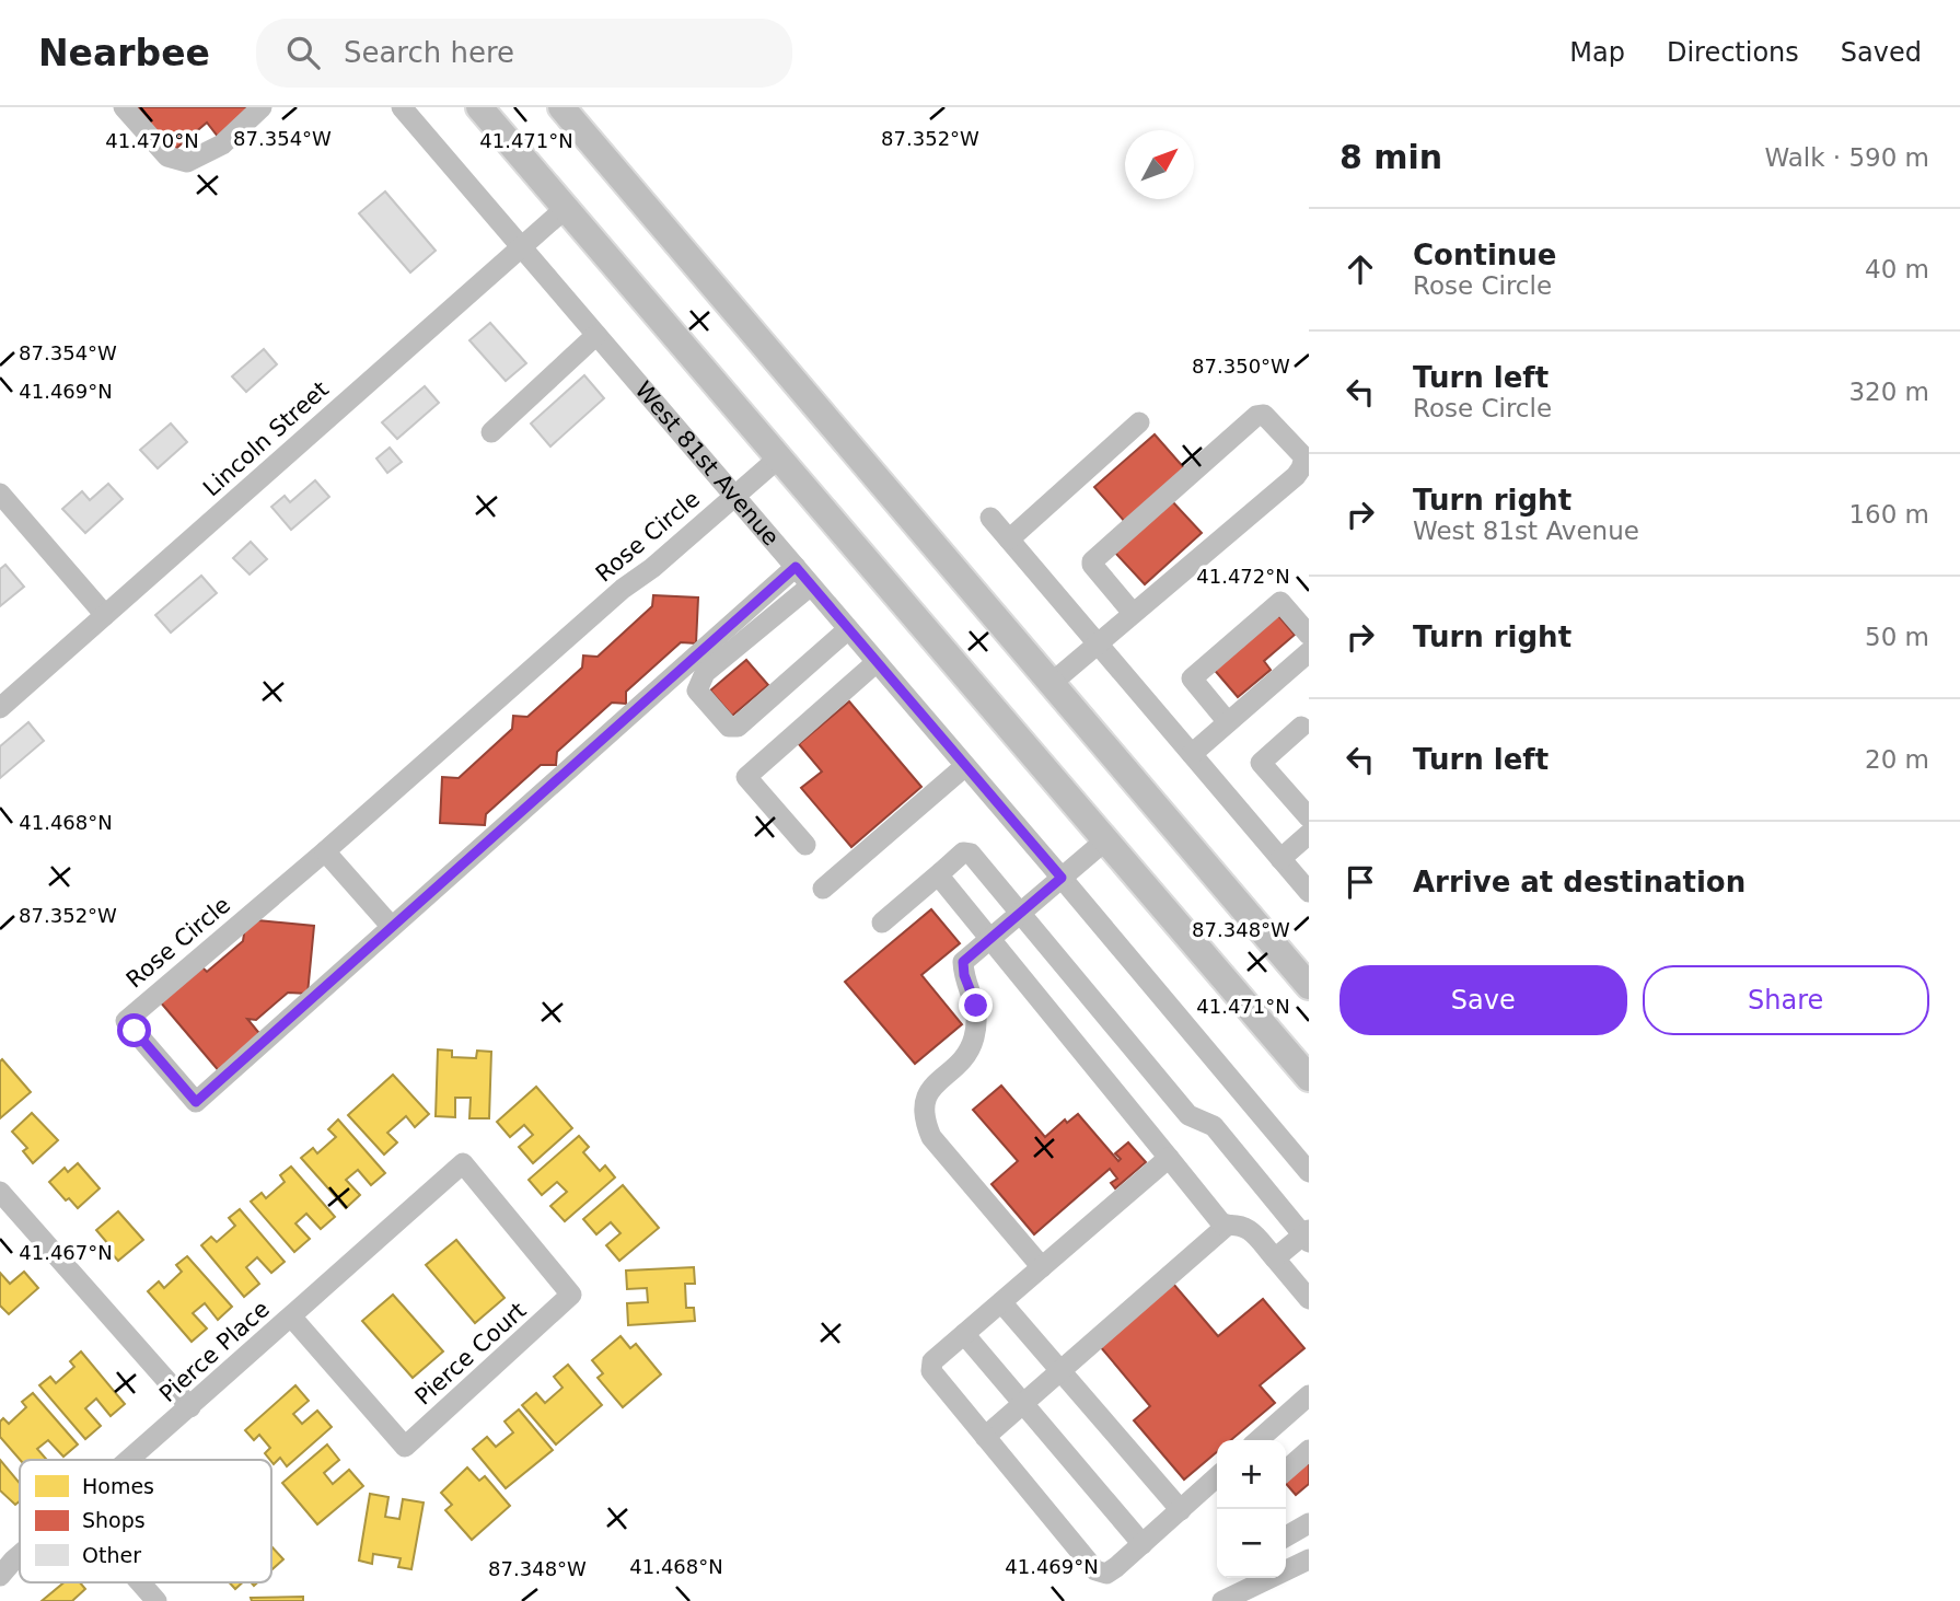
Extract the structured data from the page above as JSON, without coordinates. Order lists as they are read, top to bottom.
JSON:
{
  "streets": {
    "street": [
      "Lincoln Street",
      "West 81st Avenue",
      "Rose Circle",
      "Pierce Place",
      "Pierce Court"
    ]
  },
  "crossings": [
    ["Lincoln Street", "West 81st Avenue"],
    ["West 81st Avenue", "Rose Circle"],
    ["Pierce Place", "Pierce Court"]
  ],
  "legend": ["Homes", "Shops", "Other"],
  "north": "top right",
  "page": {
    "header": "Nearbee",
    "search": "Search here",
    "nav": ["Map", "Directions", "Saved"],
    "heading": ["8 min", "Walk · 590 m"],
    "list": [
      ["Continue", "Rose Circle", "40 m"],
      ["Turn left", "Rose Circle", "320 m"],
      ["Turn right", "West 81st Avenue", "160 m"],
      ["Turn right", "50 m"],
      ["Turn left", "20 m"],
      "Arrive at destination"
    ],
    "buttons": ["Save", "Share"],
    "map_buttons": ["+", "−"]
  },
  "coordinates": [
    "87.354°W",
    "87.352°W",
    "41.470°N",
    "41.471°N",
    "87.350°W",
    "41.469°N",
    "41.472°N",
    "41.468°N",
    "87.348°W",
    "41.467°N"
  ]
}
